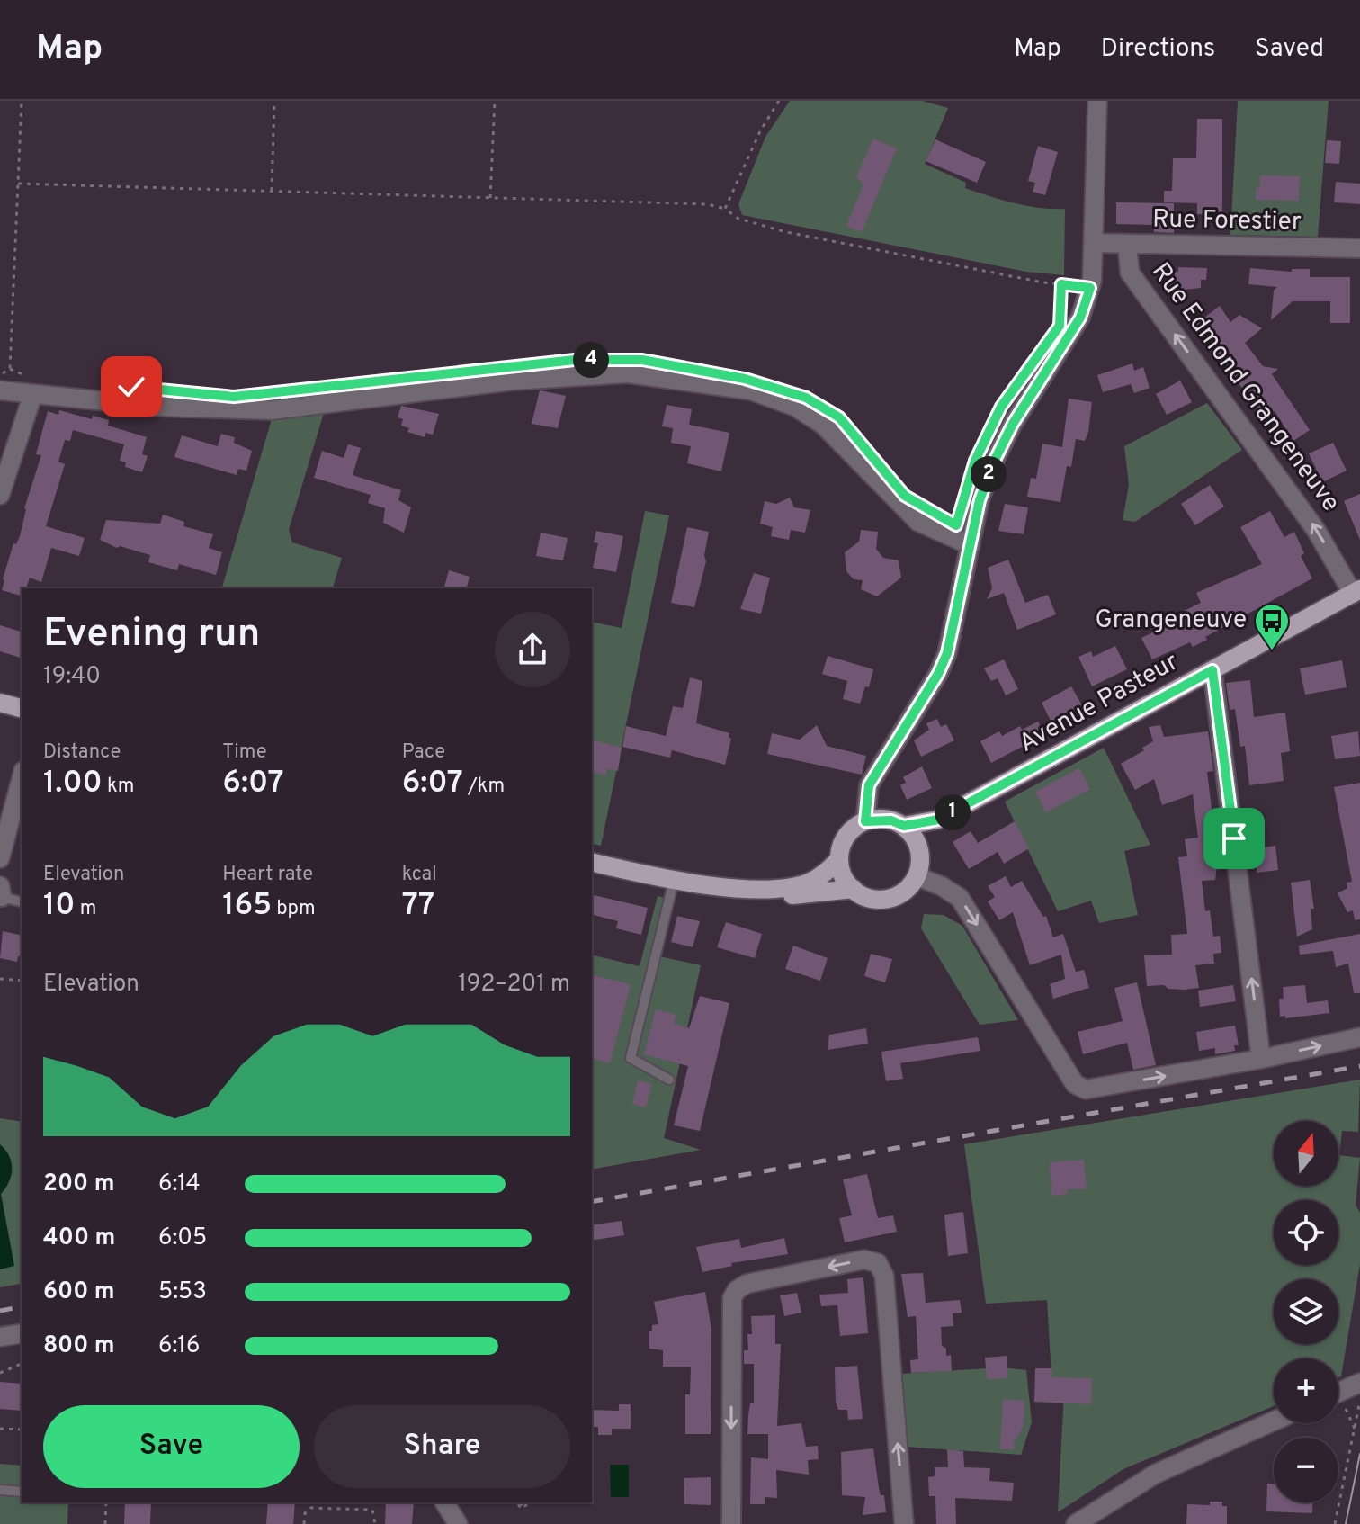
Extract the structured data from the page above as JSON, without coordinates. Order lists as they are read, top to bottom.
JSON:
{
  "streets": {
    "main road": ["Avenue Pasteur"],
    "street": ["Rue Forestier", "Rue Edmond Grangeneuve"]
  },
  "crossings": [
    ["Rue Forestier", "Rue Edmond Grangeneuve"],
    ["Rue Edmond Grangeneuve", "Avenue Pasteur"]
  ],
  "one_way": ["Rue Edmond Grangeneuve"],
  "places": {
    "bus stop": ["Grangeneuve"]
  },
  "north": "top",
  "page": {
    "header": "Map",
    "nav": ["Map", "Directions", "Saved"],
    "pins": ["4", "2", "1"],
    "heading": ["Evening run", "19:40"],
    "stats": [
      ["Distance", "1.00 km"],
      ["Time", "6:07"],
      ["Pace", "6:07 /km"],
      ["Elevation", "10 m"],
      ["Heart rate", "165 bpm"],
      ["kcal", "77"]
    ],
    "chart": ["Elevation", "192–201 m"],
    "map_buttons": ["+", "−"],
    "list": [
      {
        "name": "200 m",
        "note": "6:14"
      },
      {
        "name": "400 m",
        "note": "6:05"
      },
      {
        "name": "600 m",
        "note": "5:53"
      },
      {
        "name": "800 m",
        "note": "6:16"
      }
    ],
    "buttons": ["Save", "Share"]
  }
}
